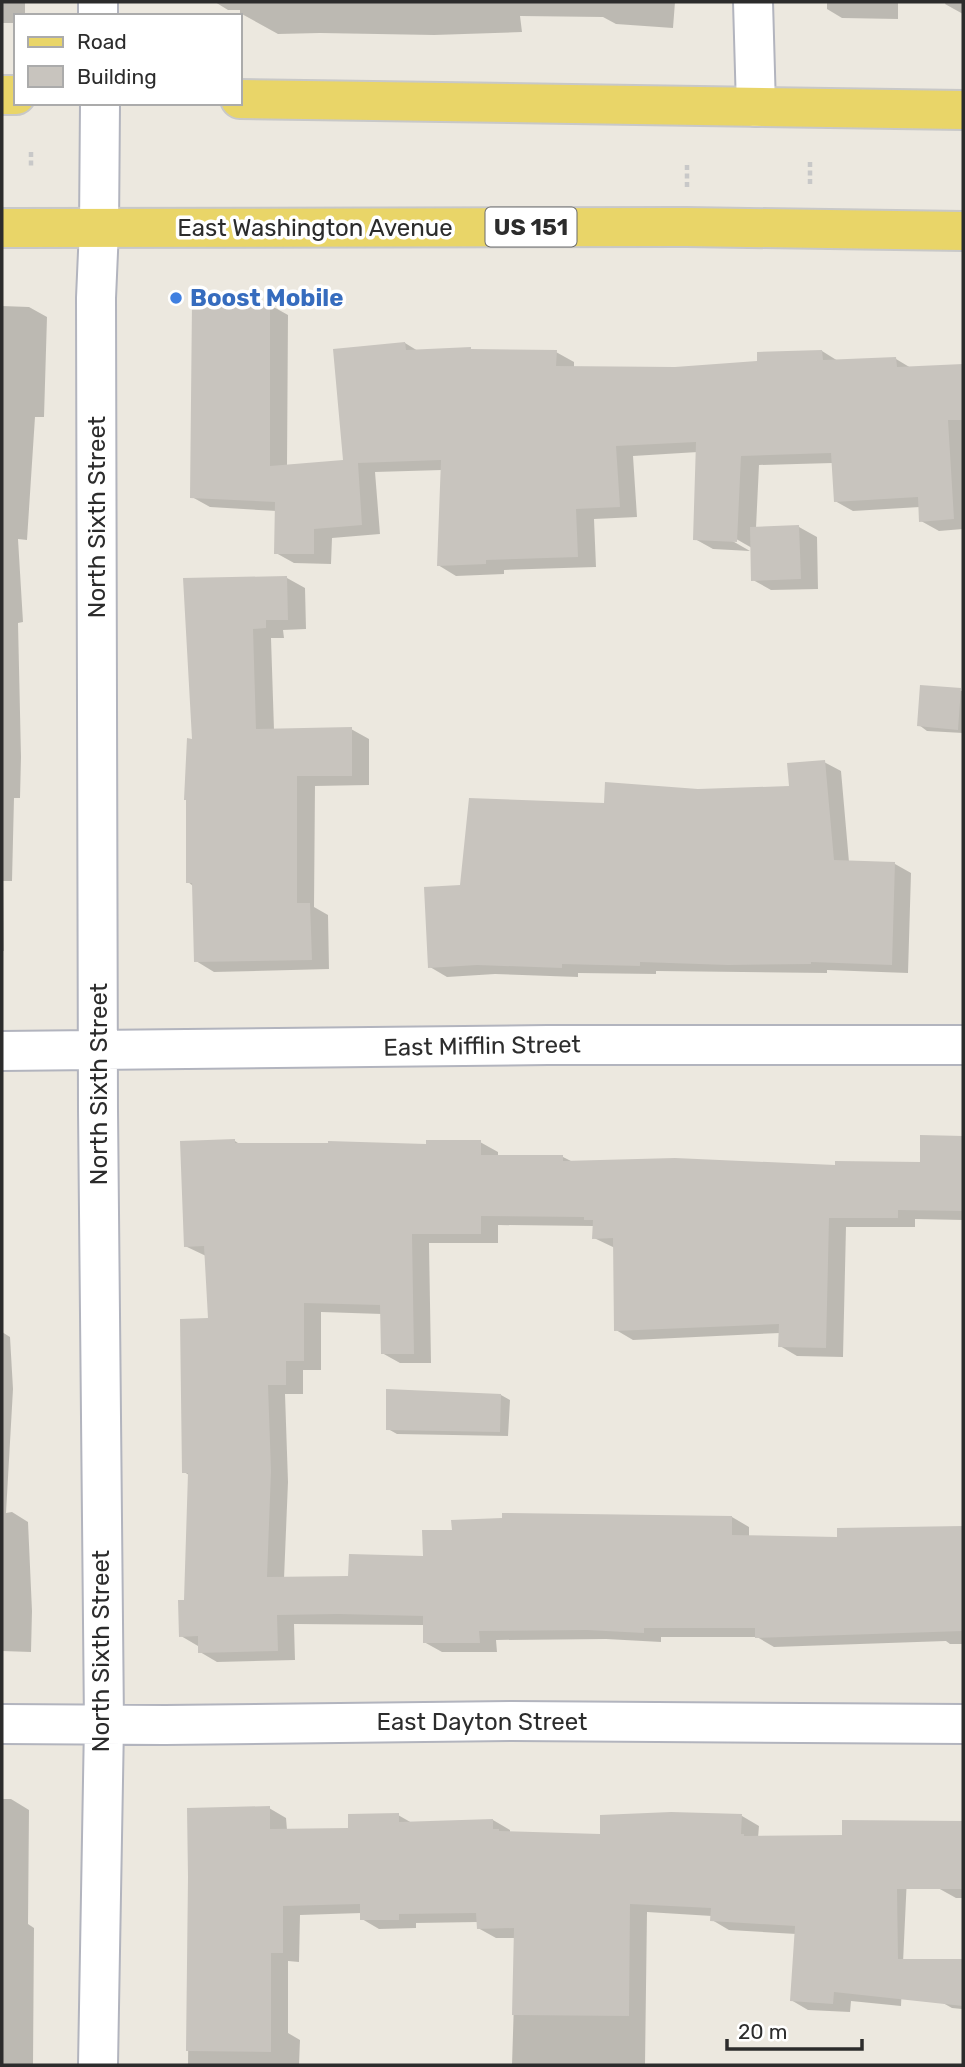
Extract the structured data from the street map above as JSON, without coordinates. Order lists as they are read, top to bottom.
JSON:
{
  "streets": {
    "main road": ["US 151", "East Washington Avenue"],
    "street": ["North Sixth Street", "East Mifflin Street", "East Dayton Street"]
  },
  "crossings": [
    ["East Washington Avenue", "North Sixth Street"],
    ["North Sixth Street", "East Mifflin Street"],
    ["North Sixth Street", "East Dayton Street"]
  ],
  "places": ["Boost Mobile"],
  "legend": ["Road", "Building"],
  "scale_bar": "20 m"
}
